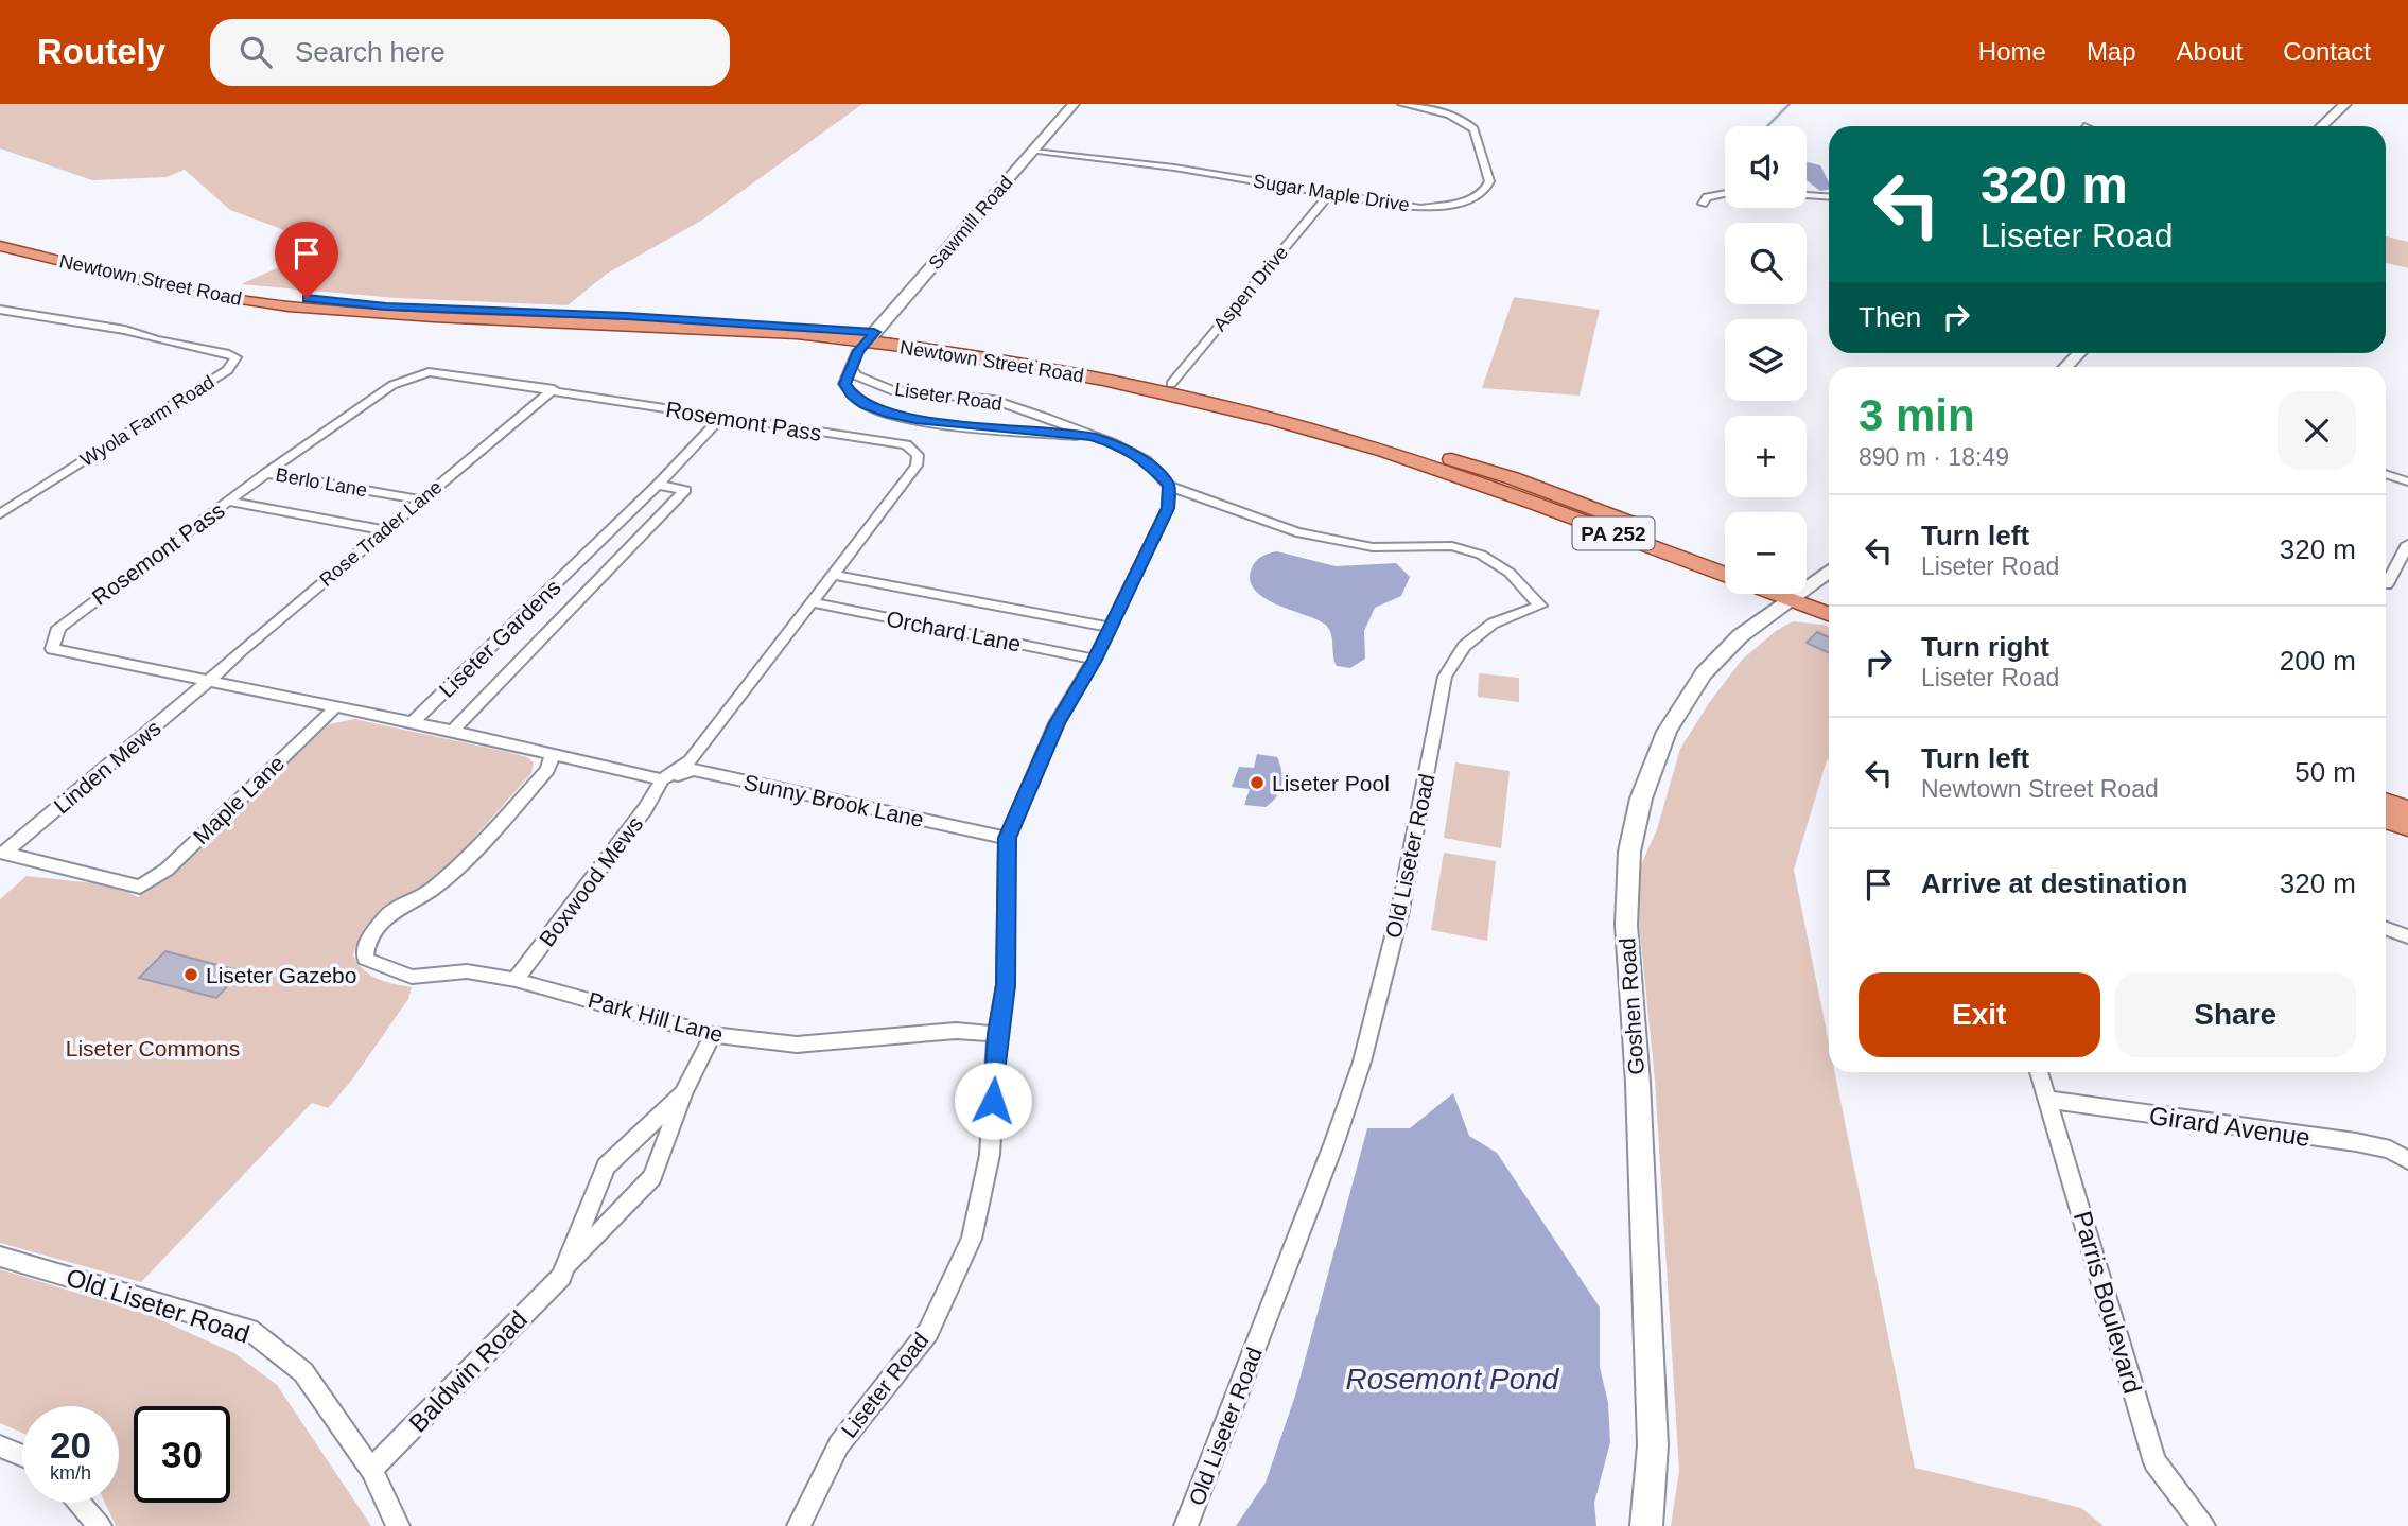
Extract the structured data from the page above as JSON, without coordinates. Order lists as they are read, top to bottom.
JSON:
{
  "streets": {
    "main road": ["Newtown Street Road", "PA 252"],
    "street": [
      "Sugar Maple Drive",
      "Sawmill Road",
      "Aspen Drive",
      "Liseter Road",
      "Wyola Farm Road",
      "Rosemont Pass",
      "Berlo Lane",
      "Rose Trader Lane",
      "Orchard Lane",
      "Liseter Gardens",
      "Linden Mews",
      "Maple Lane",
      "Sunny Brook Lane",
      "Old Liseter Road",
      "Boxwood Mews",
      "Goshen Road",
      "Park Hill Lane",
      "Girard Avenue",
      "Parris Boulevard",
      "Baldwin Road"
    ]
  },
  "crossings": [
    ["Sugar Maple Drive", "Sawmill Road"],
    ["Sugar Maple Drive", "Aspen Drive"],
    ["Sawmill Road", "Newtown Street Road"],
    ["Newtown Street Road", "Aspen Drive"],
    ["Liseter Road", "Orchard Lane"],
    ["Liseter Road", "Sunny Brook Lane"],
    ["Liseter Road", "Old Liseter Road"],
    ["Liseter Road", "Park Hill Lane"],
    ["Rosemont Pass", "Berlo Lane"],
    ["Rosemont Pass", "Rose Trader Lane"],
    ["Rosemont Pass", "Orchard Lane"],
    ["Rosemont Pass", "Liseter Gardens"],
    ["Rosemont Pass", "Linden Mews"],
    ["Rosemont Pass", "Sunny Brook Lane"],
    ["Rosemont Pass", "Boxwood Mews"],
    ["Berlo Lane", "Rose Trader Lane"],
    ["Rose Trader Lane", "Linden Mews"],
    ["Linden Mews", "Maple Lane"],
    ["Sunny Brook Lane", "Boxwood Mews"],
    ["Old Liseter Road", "Baldwin Road"],
    ["Boxwood Mews", "Park Hill Lane"],
    ["Park Hill Lane", "Baldwin Road"],
    ["Girard Avenue", "Parris Boulevard"]
  ],
  "water": ["Rosemont Pond"],
  "parks": ["Liseter Commons"],
  "places": ["Liseter Pool", "Liseter Gazebo"],
  "page": {
    "header": "Routely",
    "search": "Search here",
    "nav": [
      "Home",
      "Map",
      "About",
      "Contact"
    ],
    "map_buttons": ["+", "−"],
    "turn": ["320 m", "Liseter Road"],
    "then": "Then",
    "heading": ["3 min", "890 m · 18:49"],
    "list": [
      {
        "name": "Turn left",
        "note": "Liseter Road",
        "value": "320 m"
      },
      {
        "name": "Turn right",
        "note": "Liseter Road",
        "value": "200 m"
      },
      {
        "name": "Turn left",
        "note": "Newtown Street Road",
        "value": "50 m"
      },
      {
        "name": "Arrive at destination",
        "value": "320 m"
      }
    ],
    "buttons": ["Exit", "Share"],
    "speed": "20 km/h",
    "limit": "30"
  }
}
